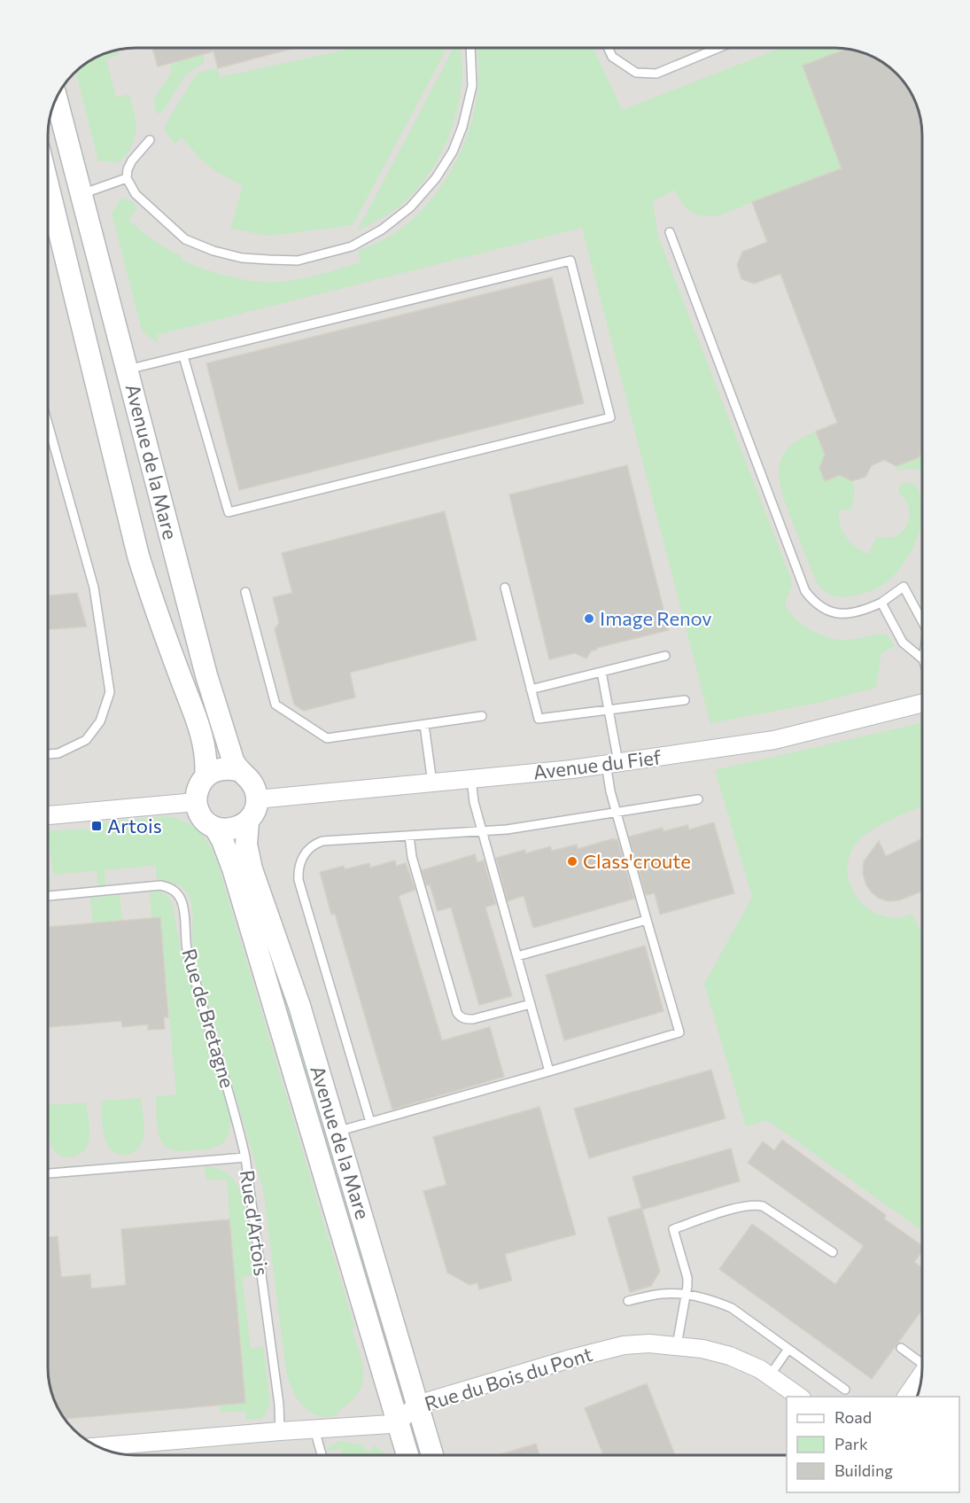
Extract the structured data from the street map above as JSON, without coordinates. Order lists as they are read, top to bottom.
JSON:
{
  "streets": {
    "street": ["Avenue de la Mare", "Avenue du Fief", "Rue du Bois du Pont"],
    "lane": ["Rue de Bretagne", "Rue d'Artois"]
  },
  "crossings": [
    ["Avenue de la Mare", "Avenue du Fief"],
    ["Avenue de la Mare", "Rue du Bois du Pont"],
    ["Rue de Bretagne", "Rue d'Artois"]
  ],
  "places": {
    "other": ["Image Renov", "Class'croute"],
    "transit": ["Artois"]
  },
  "legend": ["Road", "Park", "Building"]
}
